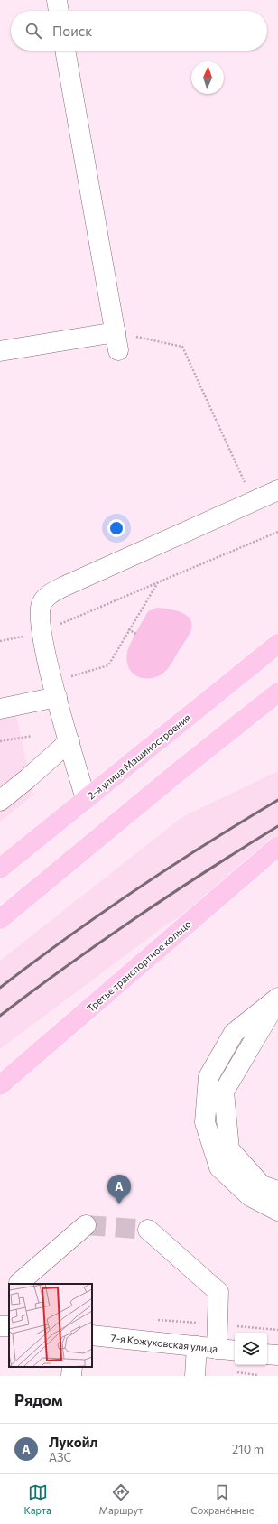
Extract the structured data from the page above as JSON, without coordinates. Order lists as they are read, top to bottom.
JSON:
{
  "streets": {
    "main road": ["2-я улица Машиностроения", "Третье транспортное кольцо"],
    "street": ["7-я Кожуховская улица"]
  },
  "north": "top",
  "page": {
    "search": "Поиск",
    "pins": "A",
    "heading": "Рядом",
    "list": [
      {
        "mark": "A",
        "name": "Лукойл",
        "note": "АЗС",
        "value": "210 m"
      }
    ],
    "nav": ["Карта", "Маршрут", "Сохранённые"]
  }
}
